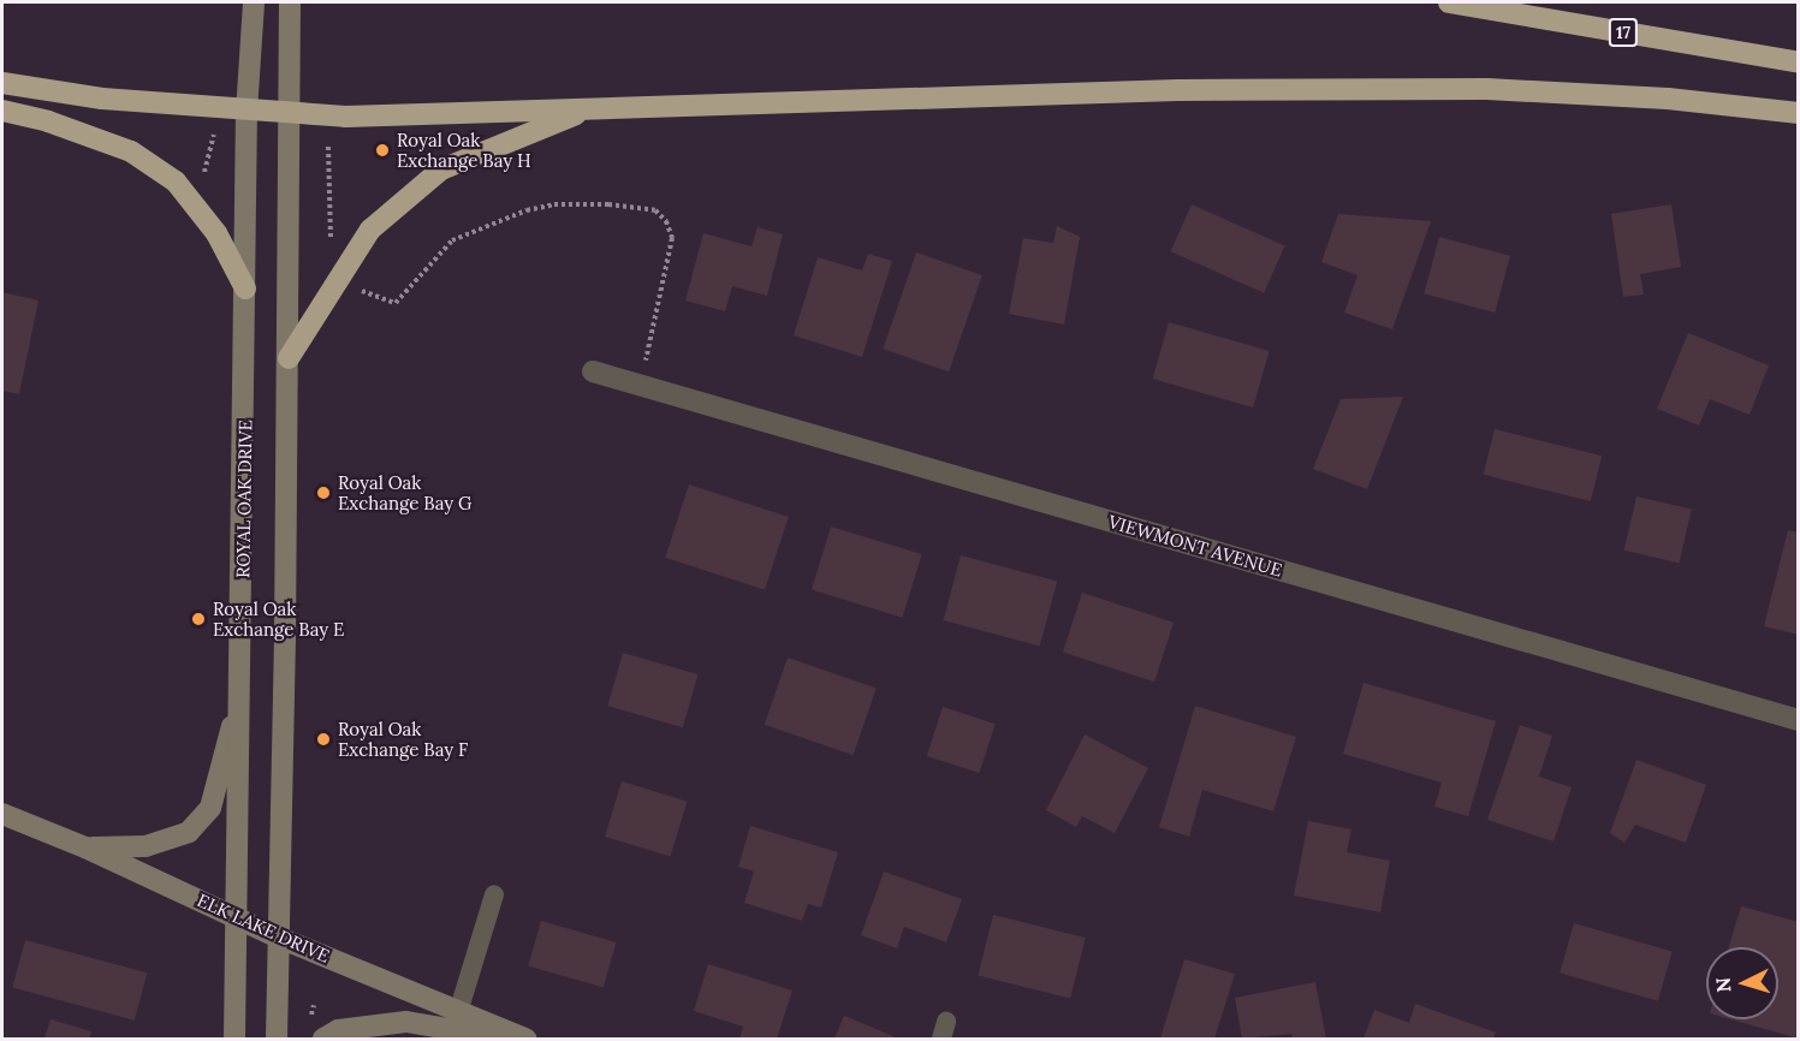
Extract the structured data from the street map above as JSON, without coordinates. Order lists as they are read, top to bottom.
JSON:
{
  "streets": {
    "highway": ["17"],
    "main road": ["ROYAL OAK DRIVE", "ELK LAKE DRIVE"],
    "street": ["VIEWMONT AVENUE"]
  },
  "crossings": [
    ["ROYAL OAK DRIVE", "ELK LAKE DRIVE"]
  ],
  "places": [
    "Royal Oak Exchange Bay H",
    "Royal Oak Exchange Bay G",
    "Royal Oak Exchange Bay E",
    "Royal Oak Exchange Bay F"
  ],
  "north": "left"
}
